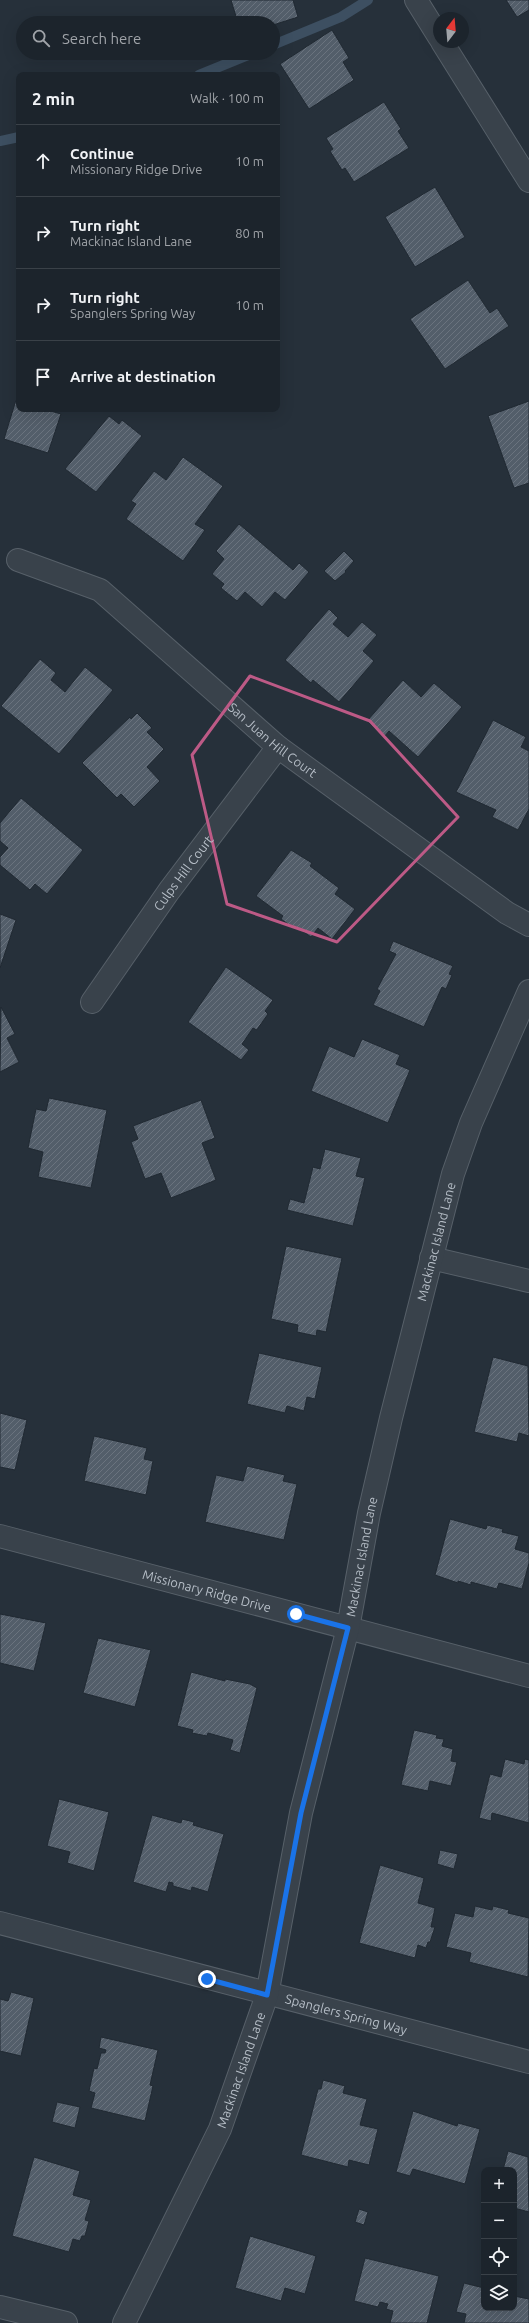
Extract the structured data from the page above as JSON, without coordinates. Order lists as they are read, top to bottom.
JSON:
{
  "streets": {
    "street": [
      "San Juan Hill Court",
      "Culps Hill Court",
      "Mackinac Island Lane",
      "Missionary Ridge Drive",
      "Spanglers Spring Way"
    ]
  },
  "crossings": [
    ["San Juan Hill Court", "Culps Hill Court"],
    ["Mackinac Island Lane", "Missionary Ridge Drive"],
    ["Mackinac Island Lane", "Spanglers Spring Way"]
  ],
  "north": "top",
  "page": {
    "search": "Search here",
    "heading": ["2 min", "Walk · 100 m"],
    "list": [
      ["Continue", "Missionary Ridge Drive", "10 m"],
      ["Turn right", "Mackinac Island Lane", "80 m"],
      ["Turn right", "Spanglers Spring Way", "10 m"],
      "Arrive at destination"
    ],
    "map_buttons": ["+", "−"]
  }
}
